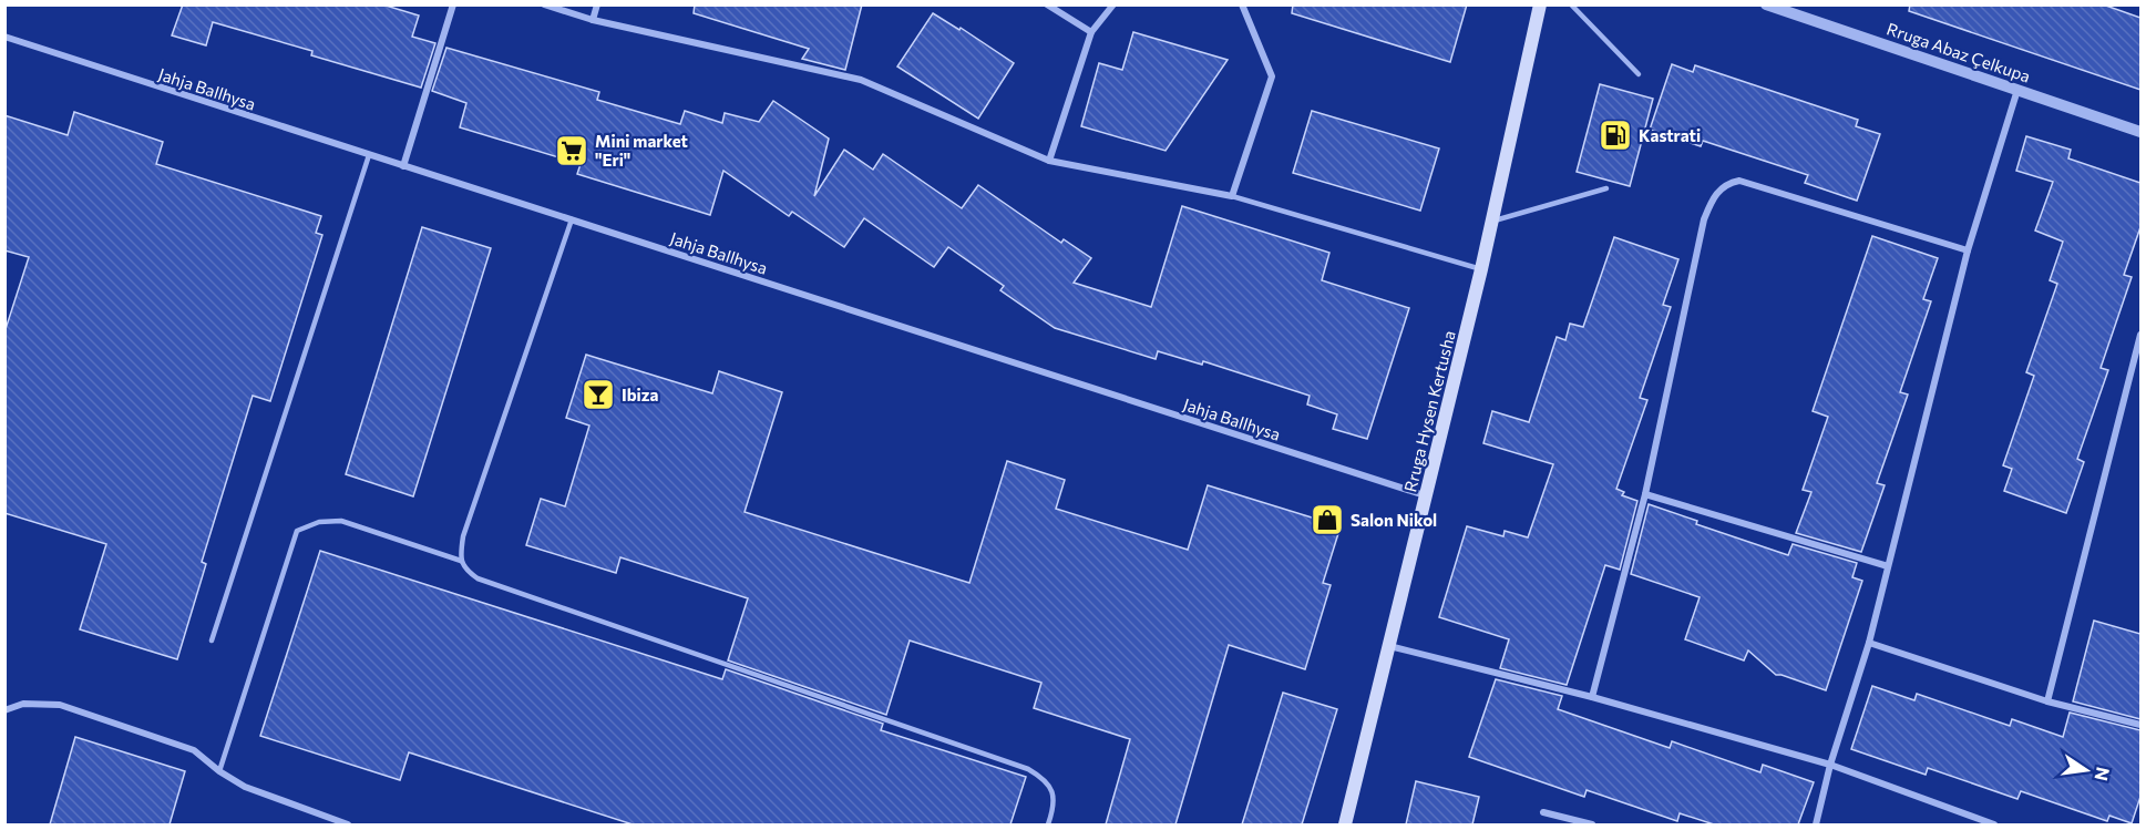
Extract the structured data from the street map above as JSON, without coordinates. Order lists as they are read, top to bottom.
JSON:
{
  "streets": {
    "main road": ["Rruga Hysen Kertusha"],
    "street": ["Rruga Abaz Çelkupa", "Jahja Ballhysa"]
  },
  "crossings": [
    ["Jahja Ballhysa", "Rruga Hysen Kertusha"]
  ],
  "places": {
    "fuel station": ["Kastrati"],
    "supermarket": ["Mini market \"Eri\""],
    "bar": ["Ibiza"],
    "shop": ["Salon Nikol"]
  },
  "north": "right"
}
